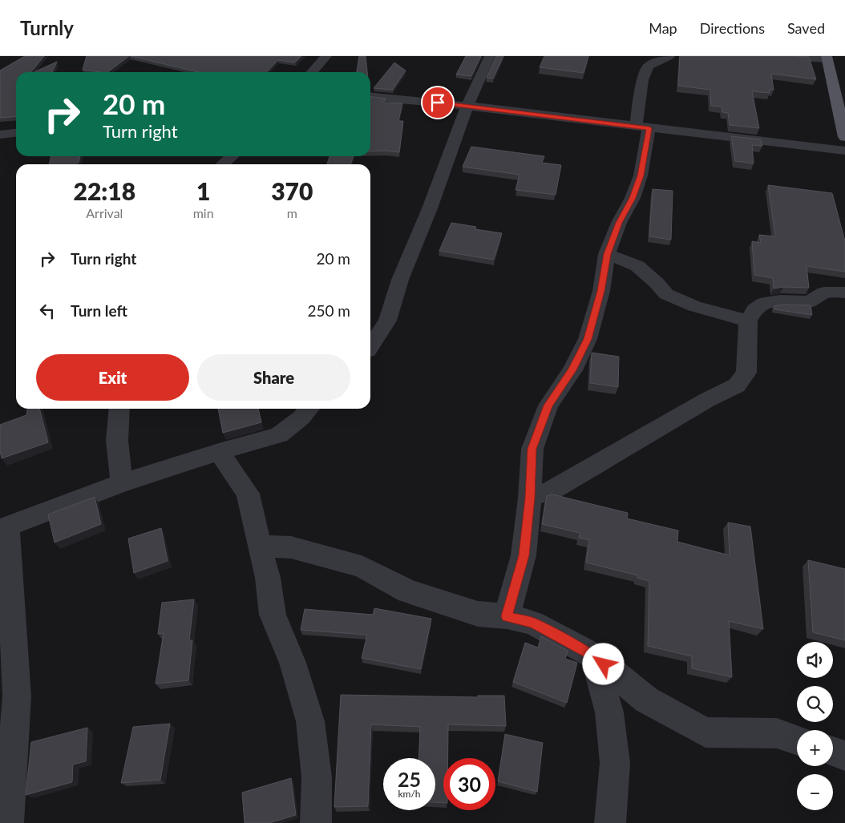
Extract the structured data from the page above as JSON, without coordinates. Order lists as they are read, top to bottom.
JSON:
{
  "page": {
    "header": "Turnly",
    "nav": ["Map", "Directions", "Saved"],
    "turn": ["20 m", "Turn right"],
    "eta": [
      "22:18",
      "Arrival",
      "1",
      "min",
      "370",
      "m"
    ],
    "list": [
      {
        "name": "Turn right",
        "value": "20 m"
      },
      {
        "name": "Turn left",
        "value": "250 m"
      }
    ],
    "buttons": ["Exit", "Share"],
    "map_buttons": ["+", "−"],
    "speed": "25 km/h",
    "limit": "30"
  }
}
